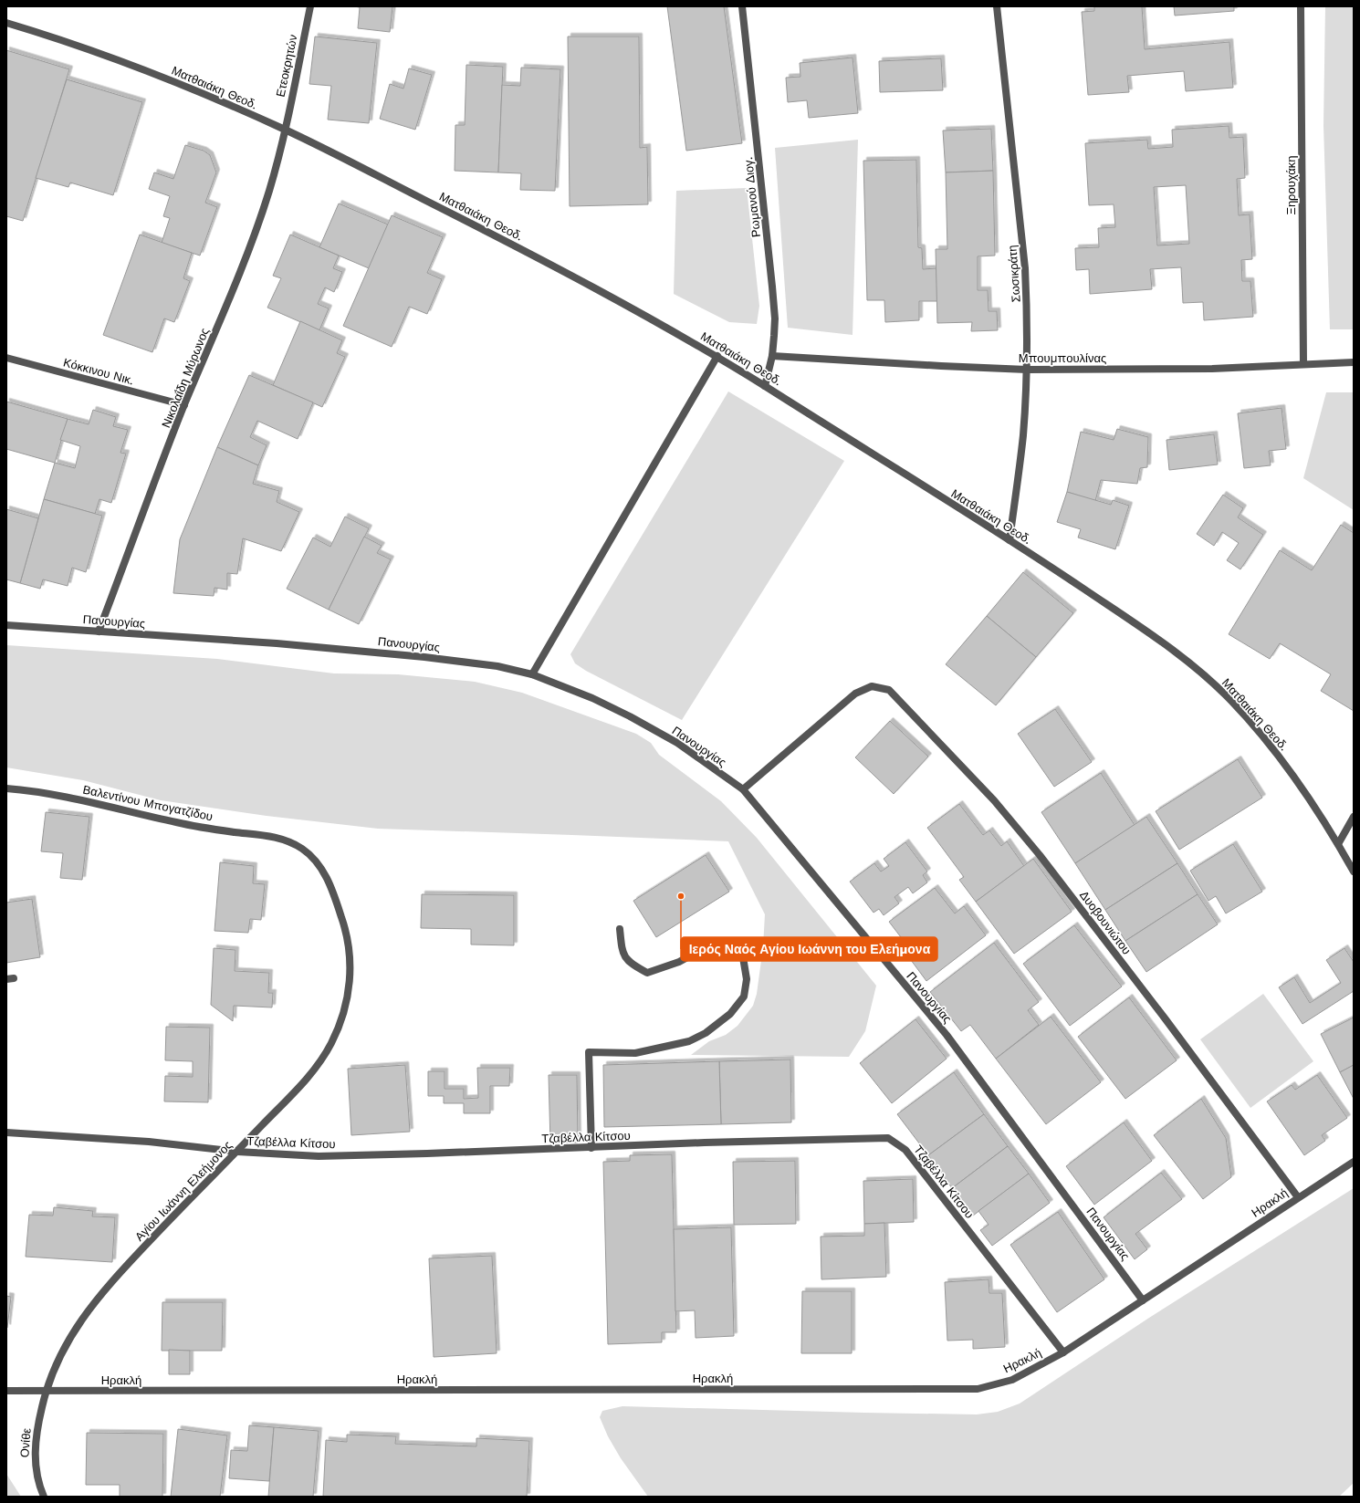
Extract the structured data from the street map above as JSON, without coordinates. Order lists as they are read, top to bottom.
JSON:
{
  "streets": {
    "street": [
      "Ετεοκρητών",
      "Ματθαιάκη Θεοδ.",
      "Ξηρουχάκη",
      "Ρωμανού Διογ.",
      "Σωσικράτη",
      "Μπουμπουλίνας",
      "Κόκκινου Νικ.",
      "Νικολαΐδη Μύρωνος",
      "Πανουργίας",
      "Βαλεντίνου Μπογατζίδου",
      "Δυοβουνιώτου",
      "Τζαβέλλα Κίτσου",
      "Αγίου Ιωάννη Ελεήμονος",
      "Ηρακλή",
      "Ονίθε"
    ]
  },
  "crossings": [
    ["Ετεοκρητών", "Ματθαιάκη Θεοδ."],
    ["Ετεοκρητών", "Νικολαΐδη Μύρωνος"],
    ["Ματθαιάκη Θεοδ.", "Ρωμανού Διογ."],
    ["Ματθαιάκη Θεοδ.", "Σωσικράτη"],
    ["Ματθαιάκη Θεοδ.", "Νικολαΐδη Μύρωνος"],
    ["Ξηρουχάκη", "Μπουμπουλίνας"],
    ["Ρωμανού Διογ.", "Μπουμπουλίνας"],
    ["Σωσικράτη", "Μπουμπουλίνας"],
    ["Κόκκινου Νικ.", "Νικολαΐδη Μύρωνος"],
    ["Νικολαΐδη Μύρωνος", "Πανουργίας"],
    ["Πανουργίας", "Δυοβουνιώτου"],
    ["Πανουργίας", "Ηρακλή"],
    ["Βαλεντίνου Μπογατζίδου", "Αγίου Ιωάννη Ελεήμονος"],
    ["Δυοβουνιώτου", "Ηρακλή"],
    ["Τζαβέλλα Κίτσου", "Αγίου Ιωάννη Ελεήμονος"],
    ["Τζαβέλλα Κίτσου", "Ηρακλή"],
    ["Αγίου Ιωάννη Ελεήμονος", "Ηρακλή"],
    ["Αγίου Ιωάννη Ελεήμονος", "Ονίθε"],
    ["Ηρακλή", "Ονίθε"]
  ],
  "places": ["Ιερός Ναός Αγίου Ιωάννη του Ελεήμονα"]
}
